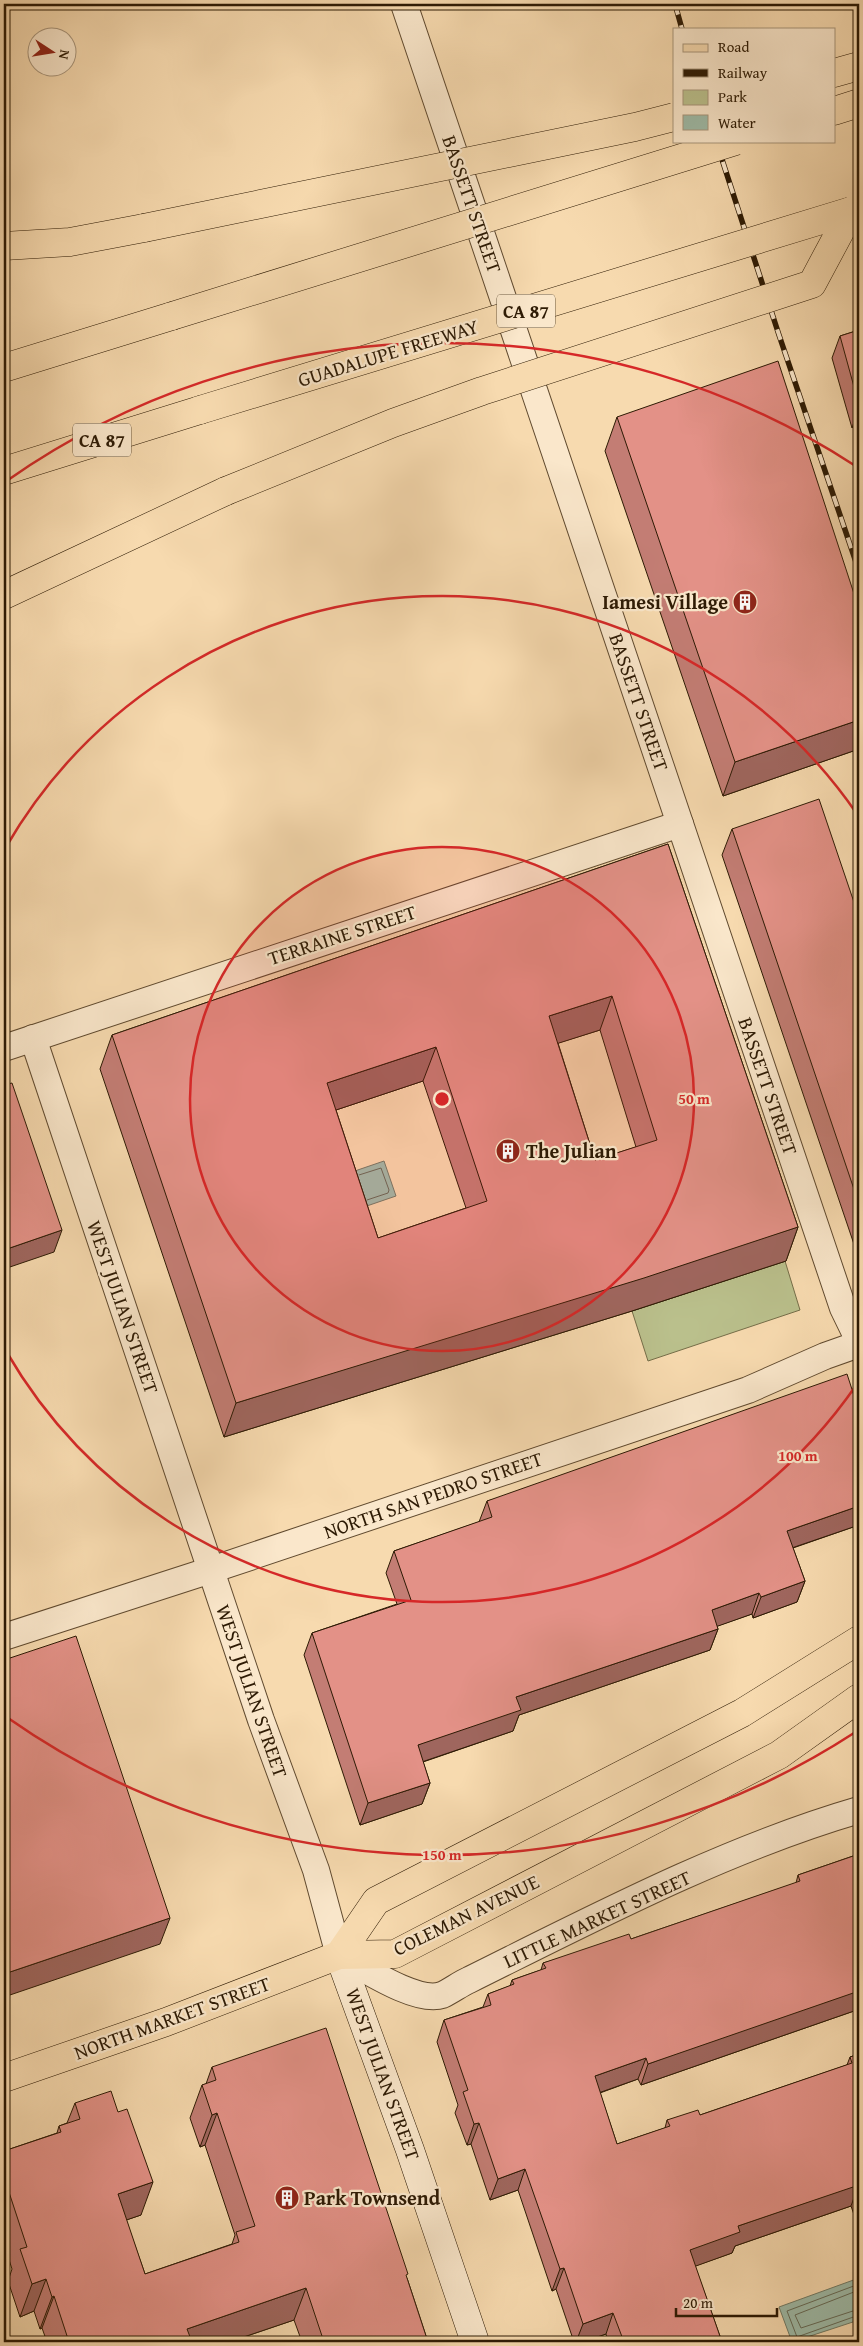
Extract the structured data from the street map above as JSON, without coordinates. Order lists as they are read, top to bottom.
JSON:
{
  "streets": {
    "main road": [
      "CA 87",
      "GUADALUPE FREEWAY",
      "WEST JULIAN STREET",
      "COLEMAN AVENUE",
      "NORTH MARKET STREET"
    ],
    "street": [
      "BASSETT STREET",
      "TERRAINE STREET",
      "NORTH SAN PEDRO STREET",
      "LITTLE MARKET STREET"
    ]
  },
  "crossings": [
    ["BASSETT STREET", "TERRAINE STREET"],
    ["BASSETT STREET", "NORTH SAN PEDRO STREET"],
    ["TERRAINE STREET", "WEST JULIAN STREET"],
    ["WEST JULIAN STREET", "NORTH SAN PEDRO STREET"],
    ["WEST JULIAN STREET", "COLEMAN AVENUE"],
    ["WEST JULIAN STREET", "LITTLE MARKET STREET"],
    ["WEST JULIAN STREET", "NORTH MARKET STREET"],
    ["COLEMAN AVENUE", "LITTLE MARKET STREET"],
    ["COLEMAN AVENUE", "NORTH MARKET STREET"],
    ["LITTLE MARKET STREET", "NORTH MARKET STREET"]
  ],
  "places": {
    "building": ["Iamesi Village", "The Julian", "Park Townsend"]
  },
  "legend": [
    "Road",
    "Railway",
    "Park",
    "Water"
  ],
  "scale_bar": "20 m",
  "north": "right",
  "rings": ["50 m", "100 m", "150 m"]
}
